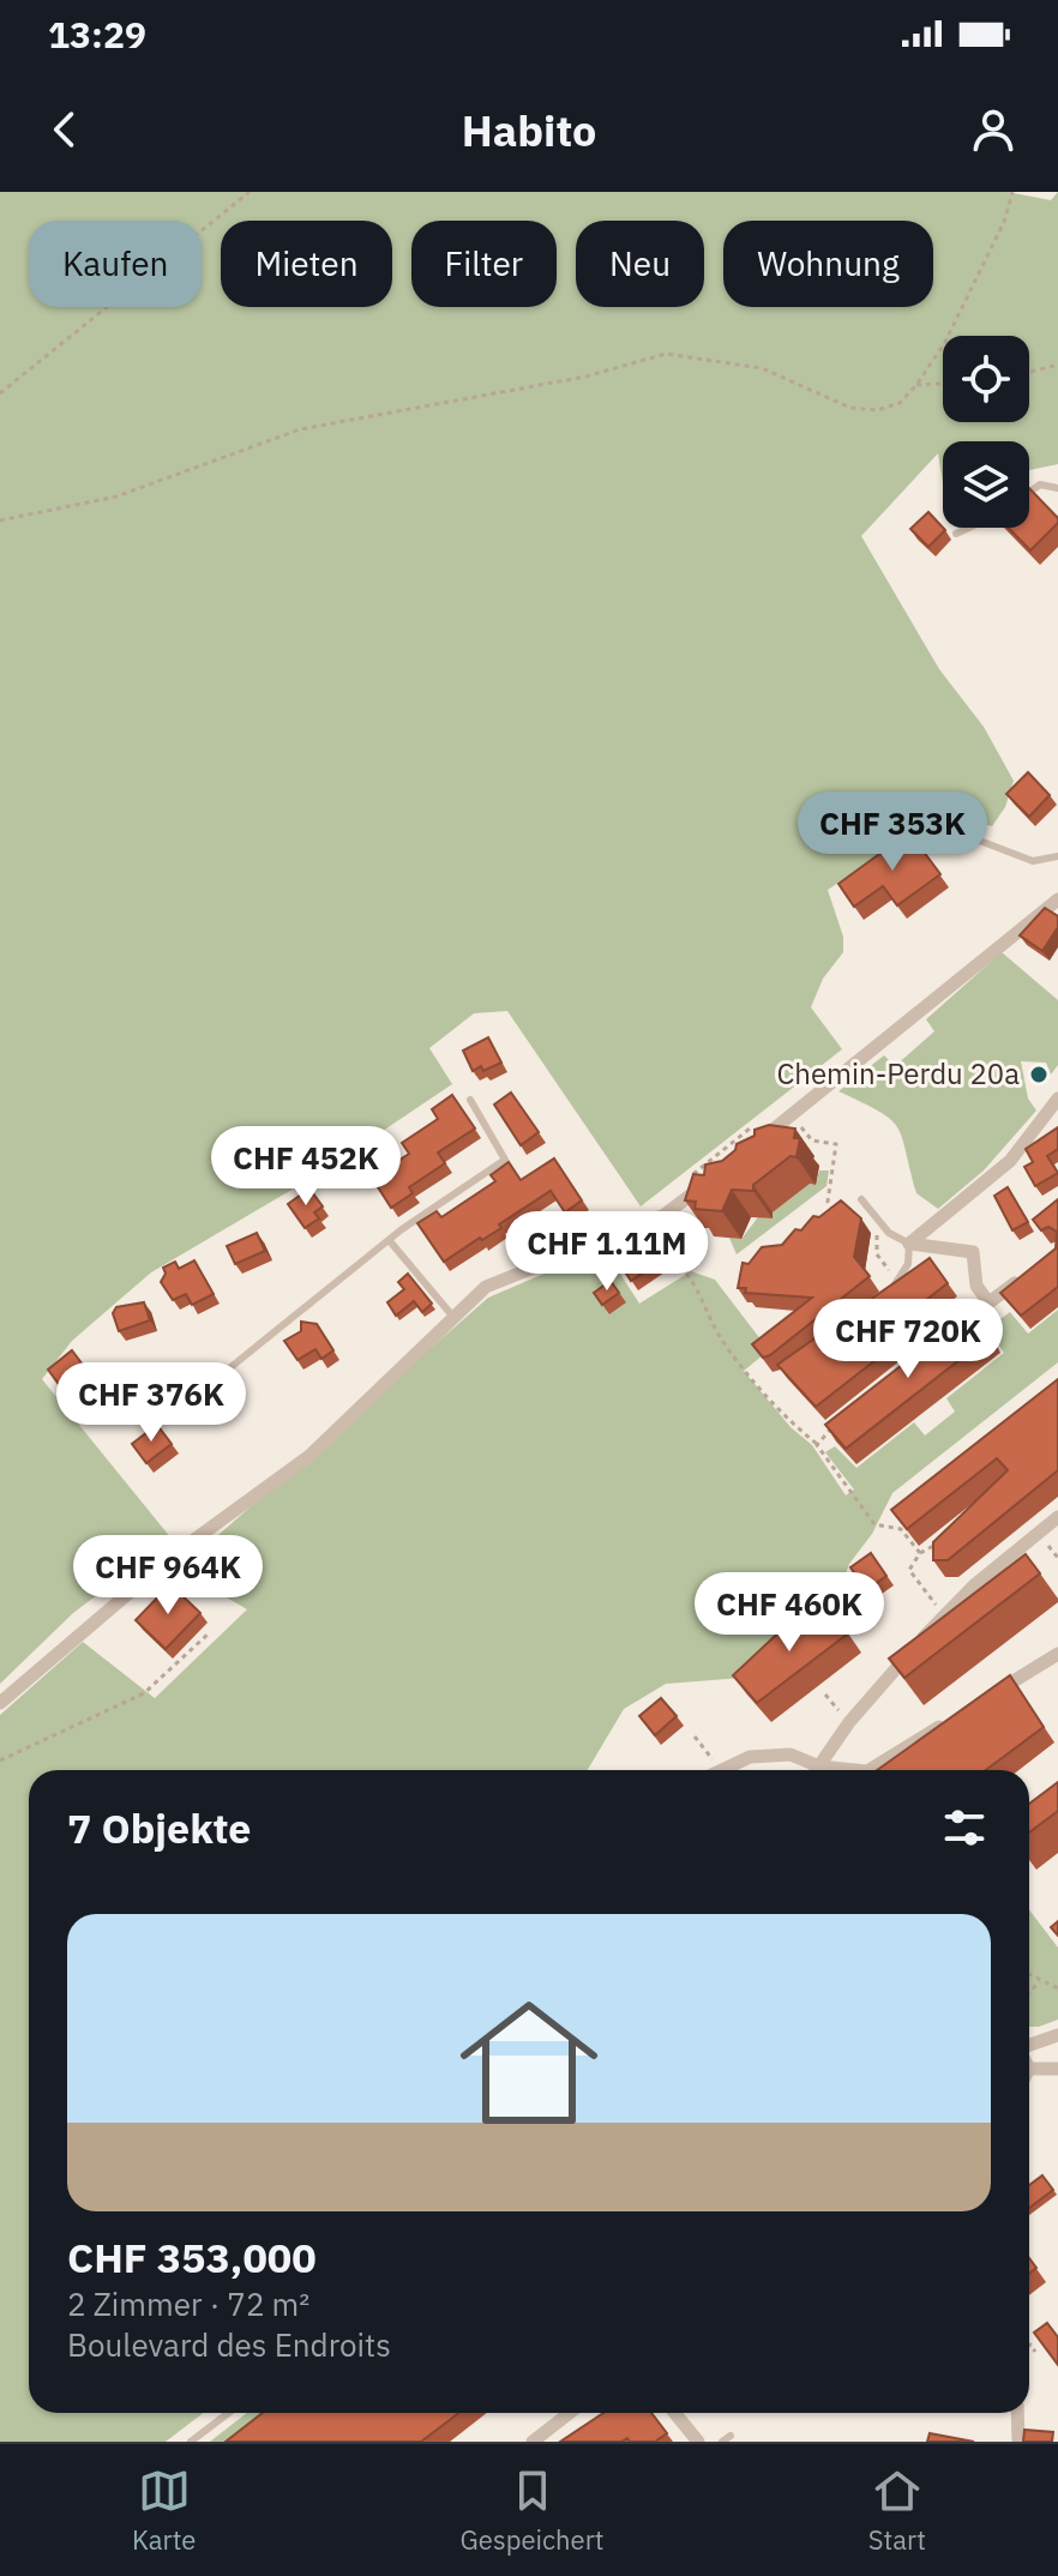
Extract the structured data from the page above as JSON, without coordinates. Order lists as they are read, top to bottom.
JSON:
{
  "places": ["Chemin-Perdu 20a"],
  "page": {
    "status": "13:29",
    "header": "Habito",
    "chip": [
      "Kaufen",
      "Mieten",
      "Filter",
      "Neu",
      "Wohnung"
    ],
    "price": [
      "CHF 353K",
      "CHF 452K",
      "CHF 1.11M",
      "CHF 720K",
      "CHF 376K",
      "CHF 964K",
      "CHF 460K"
    ],
    "heading": "7 Objekte",
    "list": [
      {
        "name": "CHF 353,000",
        "note": "2 Zimmer · 72 m² · Boulevard des Endroits"
      }
    ],
    "tabs": ["Karte", "Gespeichert", "Start"]
  }
}
